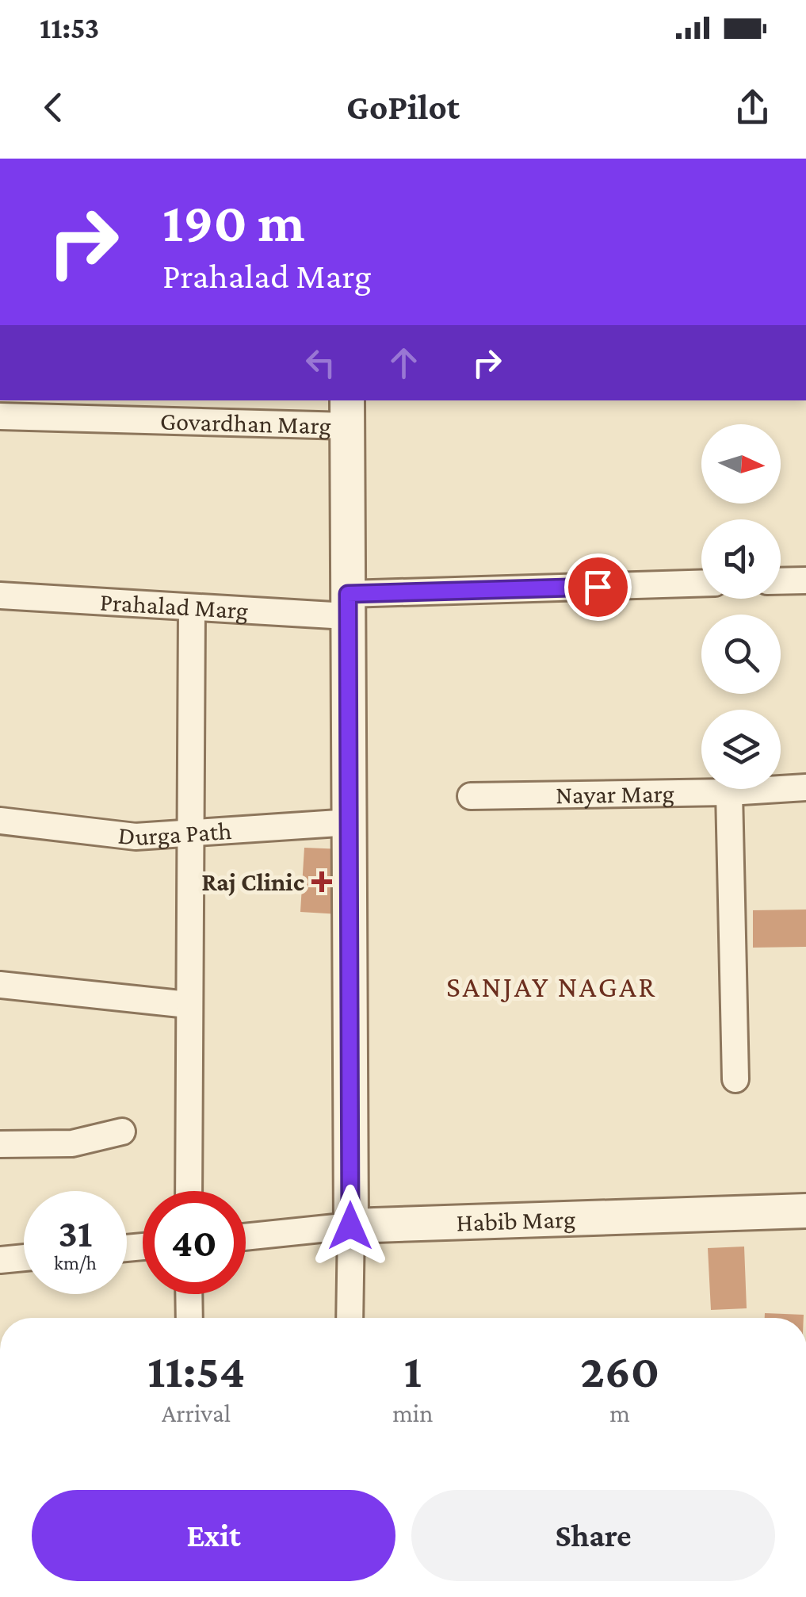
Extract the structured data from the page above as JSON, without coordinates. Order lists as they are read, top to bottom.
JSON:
{
  "streets": {
    "street": [
      "Govardhan Marg",
      "Prahalad Marg",
      "Nayar Marg",
      "Durga Path",
      "Habib Marg"
    ]
  },
  "districts": ["SANJAY NAGAR"],
  "places": {
    "health": ["Raj Clinic"]
  },
  "north": "right",
  "page": {
    "status": "11:53",
    "header": "GoPilot",
    "turn": ["190 m", "Prahalad Marg"],
    "speed": "31 km/h",
    "limit": "40",
    "eta": [
      "11:54",
      "Arrival",
      "1",
      "min",
      "260",
      "m"
    ],
    "buttons": ["Exit", "Share"]
  }
}
